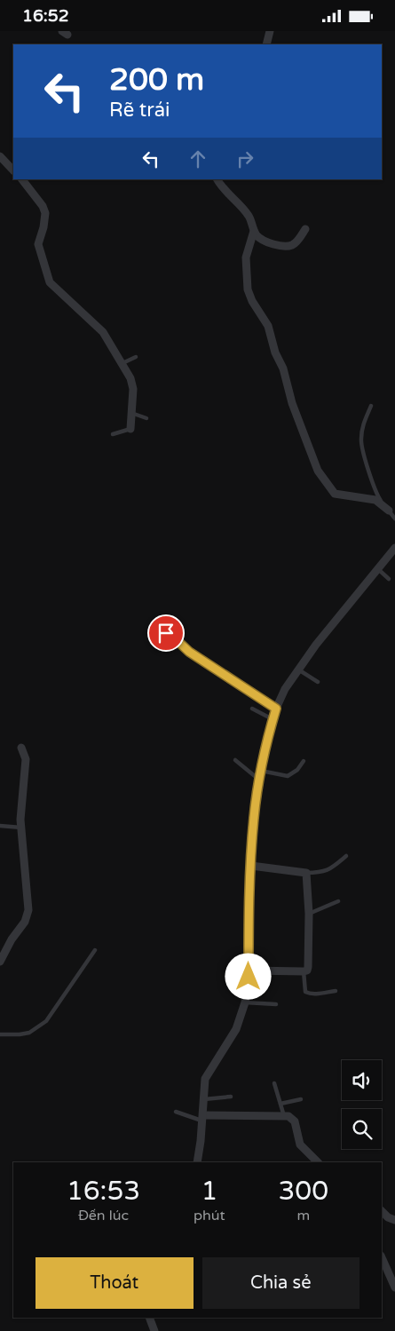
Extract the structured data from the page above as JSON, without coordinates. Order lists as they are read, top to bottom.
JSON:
{
  "page": {
    "status": "16:52",
    "turn": ["200 m", "Rẽ trái"],
    "eta": [
      "16:53",
      "Đến lúc",
      "1",
      "phút",
      "300",
      "m"
    ],
    "buttons": ["Thoát", "Chia sẻ"]
  }
}
